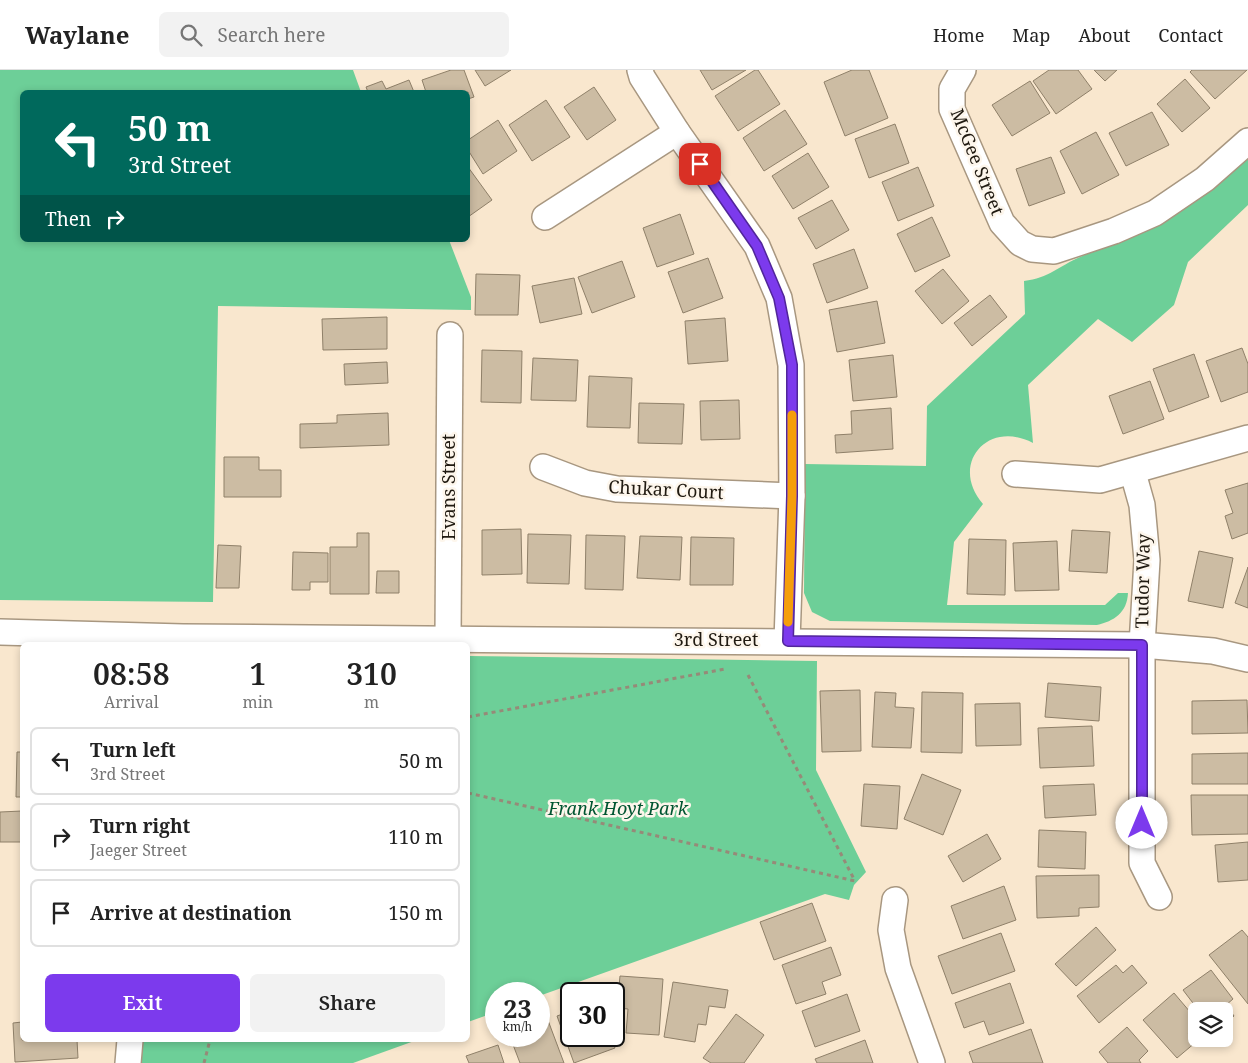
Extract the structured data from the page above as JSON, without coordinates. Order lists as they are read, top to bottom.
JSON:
{
  "streets": {
    "street": [
      "McGee Street",
      "Evans Street",
      "Chukar Court",
      "Tudor Way",
      "3rd Street"
    ]
  },
  "crossings": [
    ["Evans Street", "3rd Street"],
    ["Tudor Way", "3rd Street"]
  ],
  "parks": ["Frank Hoyt Park"],
  "page": {
    "header": "Waylane",
    "search": "Search here",
    "nav": [
      "Home",
      "Map",
      "About",
      "Contact"
    ],
    "turn": ["50 m", "3rd Street"],
    "then": "Then",
    "eta": [
      "08:58",
      "Arrival",
      "1",
      "min",
      "310",
      "m"
    ],
    "list": [
      {
        "name": "Turn left",
        "note": "3rd Street",
        "value": "50 m"
      },
      {
        "name": "Turn right",
        "note": "Jaeger Street",
        "value": "110 m"
      },
      {
        "name": "Arrive at destination",
        "value": "150 m"
      }
    ],
    "buttons": ["Exit", "Share"],
    "speed": "23 km/h",
    "limit": "30"
  }
}
